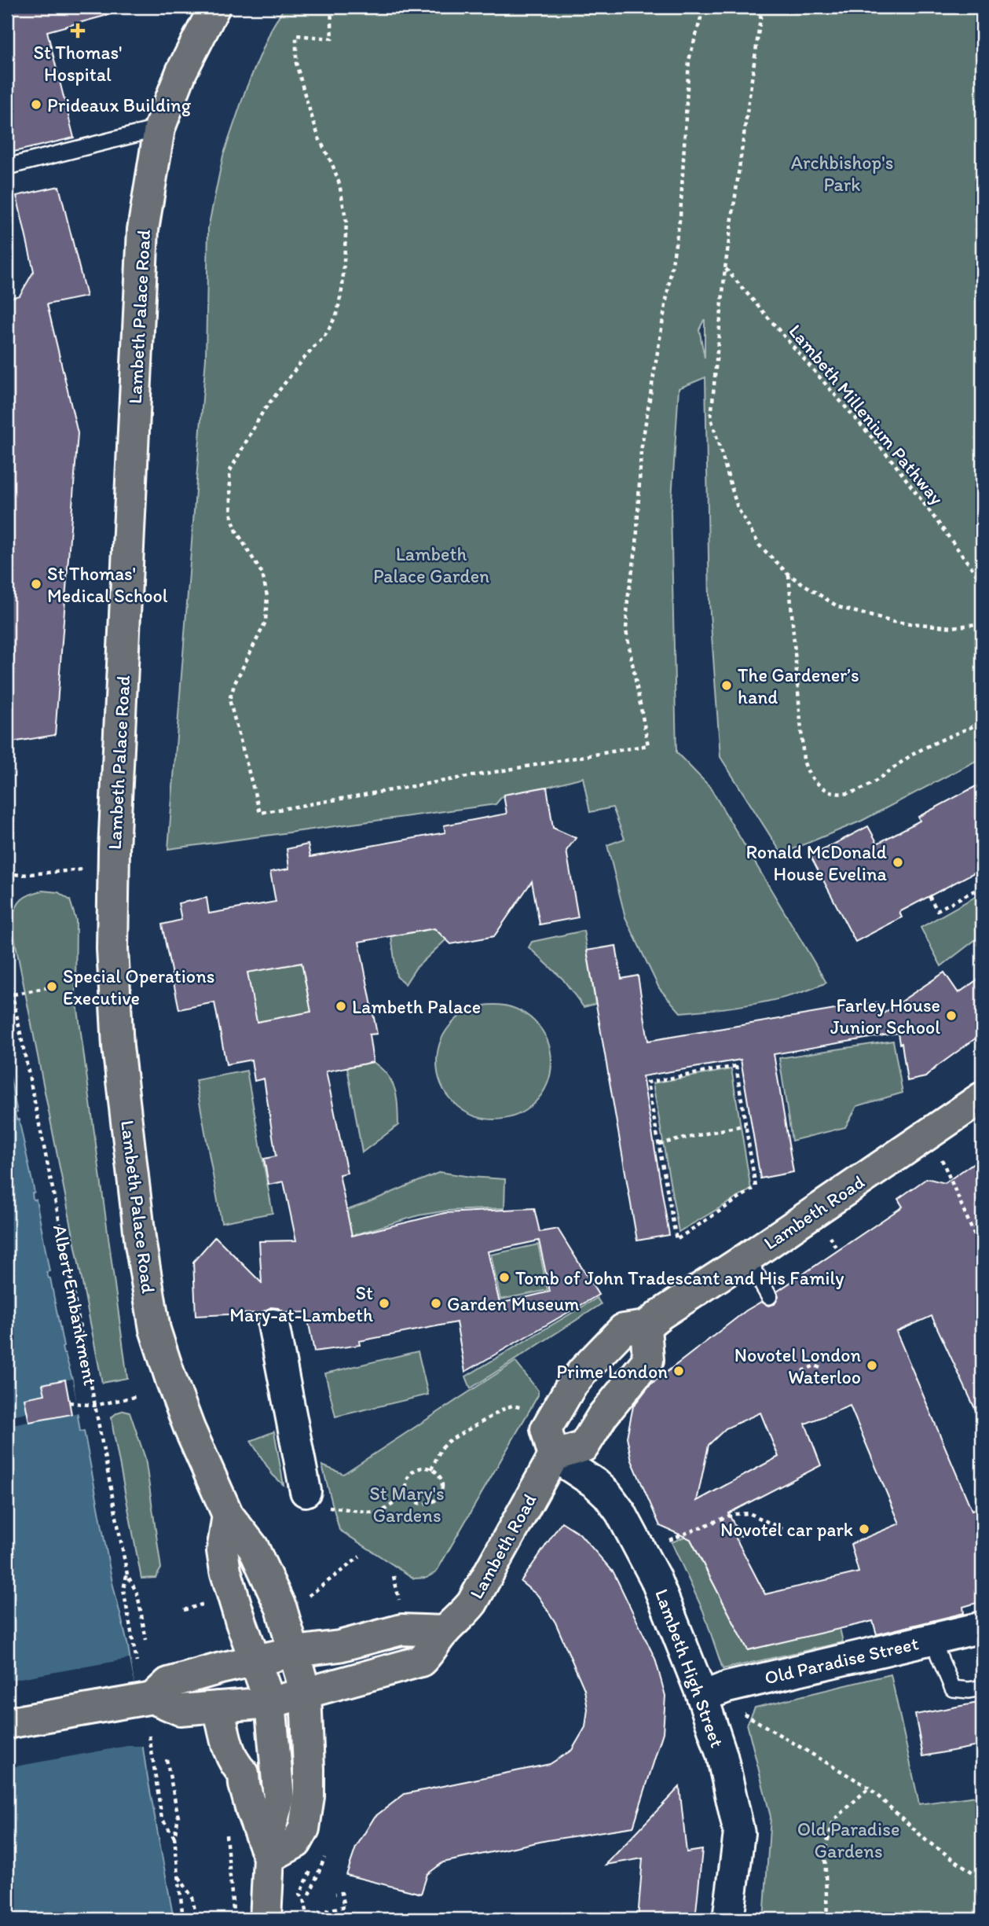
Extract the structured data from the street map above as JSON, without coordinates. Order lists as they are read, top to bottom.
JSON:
{
  "streets": {
    "main road": ["Lambeth Palace Road", "Lambeth Road"],
    "street": ["Old Paradise Street", "Lambeth High Street"],
    "path": ["Lambeth Millenium Pathway", "Albert Embankment"]
  },
  "crossings": [
    ["Lambeth Palace Road", "Lambeth Road"],
    ["Lambeth Road", "Lambeth High Street"],
    ["Old Paradise Street", "Lambeth High Street"]
  ],
  "parks": [
    "Archbishop's Park",
    "Lambeth Palace Garden",
    "St Mary's Gardens",
    "Old Paradise Gardens"
  ],
  "places": {
    "health": ["St Thomas' Hospital"],
    "other": [
      "Prideaux Building",
      "St Thomas' Medical School",
      "The Gardener’s hand",
      "Ronald McDonald House Evelina",
      "Special Operations Executive",
      "Lambeth Palace",
      "Farley House Junior School",
      "Tomb of John Tradescant and His Family",
      "St Mary-at-Lambeth",
      "Garden Museum",
      "Novotel London Waterloo",
      "Prime London",
      "Novotel car park"
    ]
  }
}
